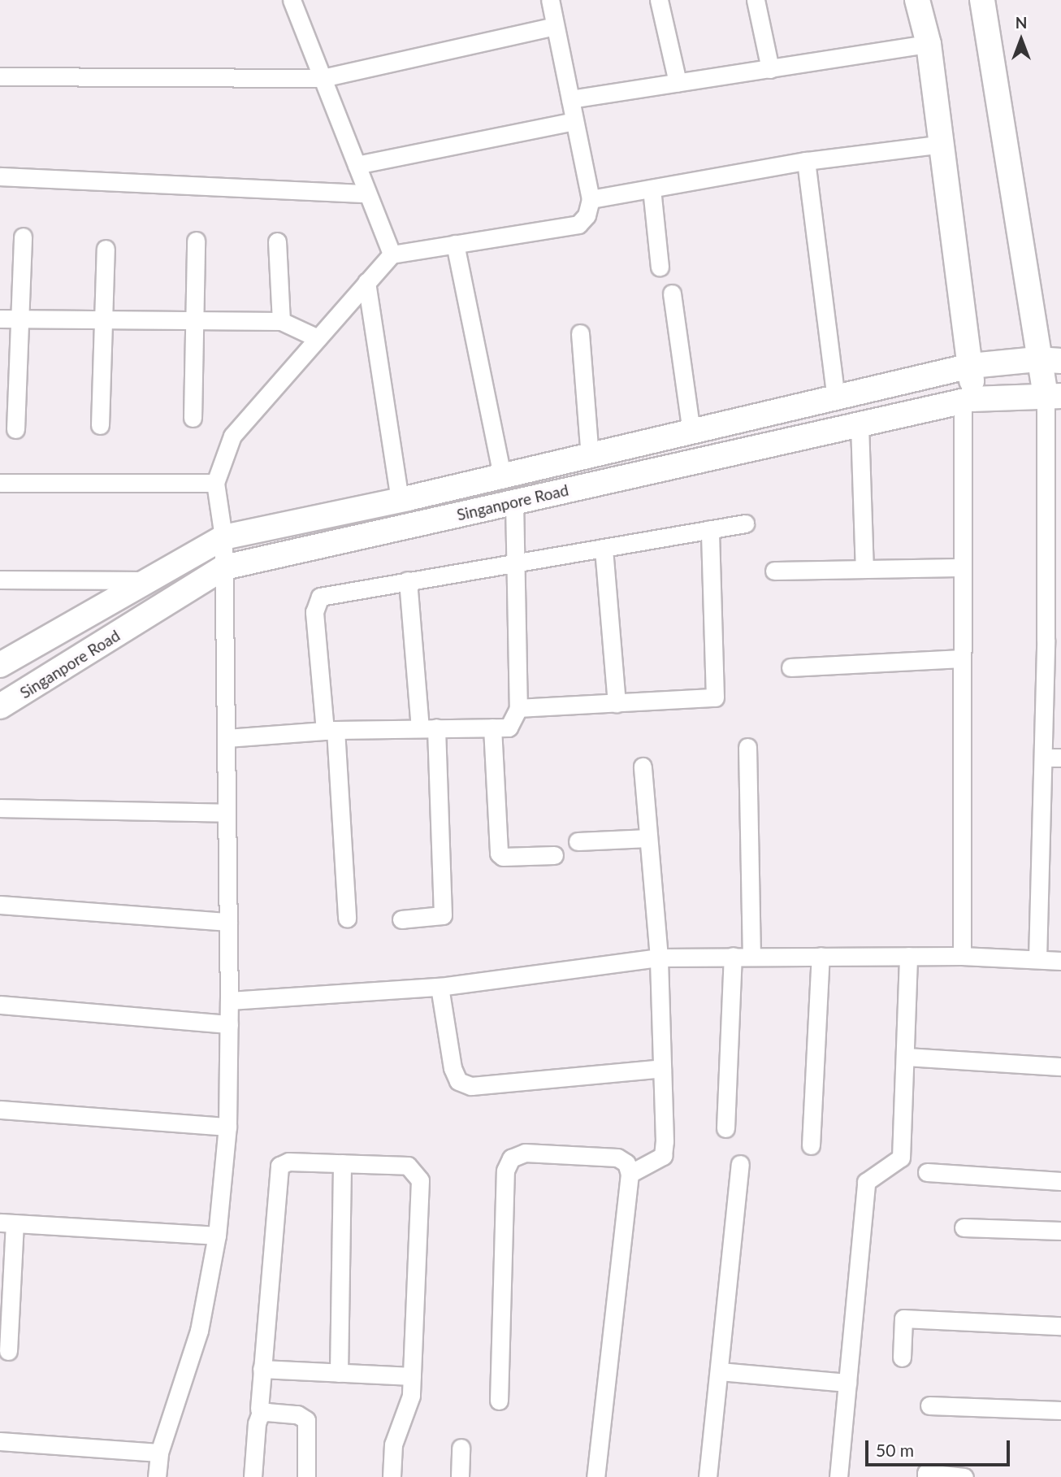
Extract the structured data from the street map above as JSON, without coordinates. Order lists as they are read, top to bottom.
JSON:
{
  "streets": {
    "main road": ["Singanpore Road"]
  },
  "scale_bar": "50 m",
  "north": "top"
}
